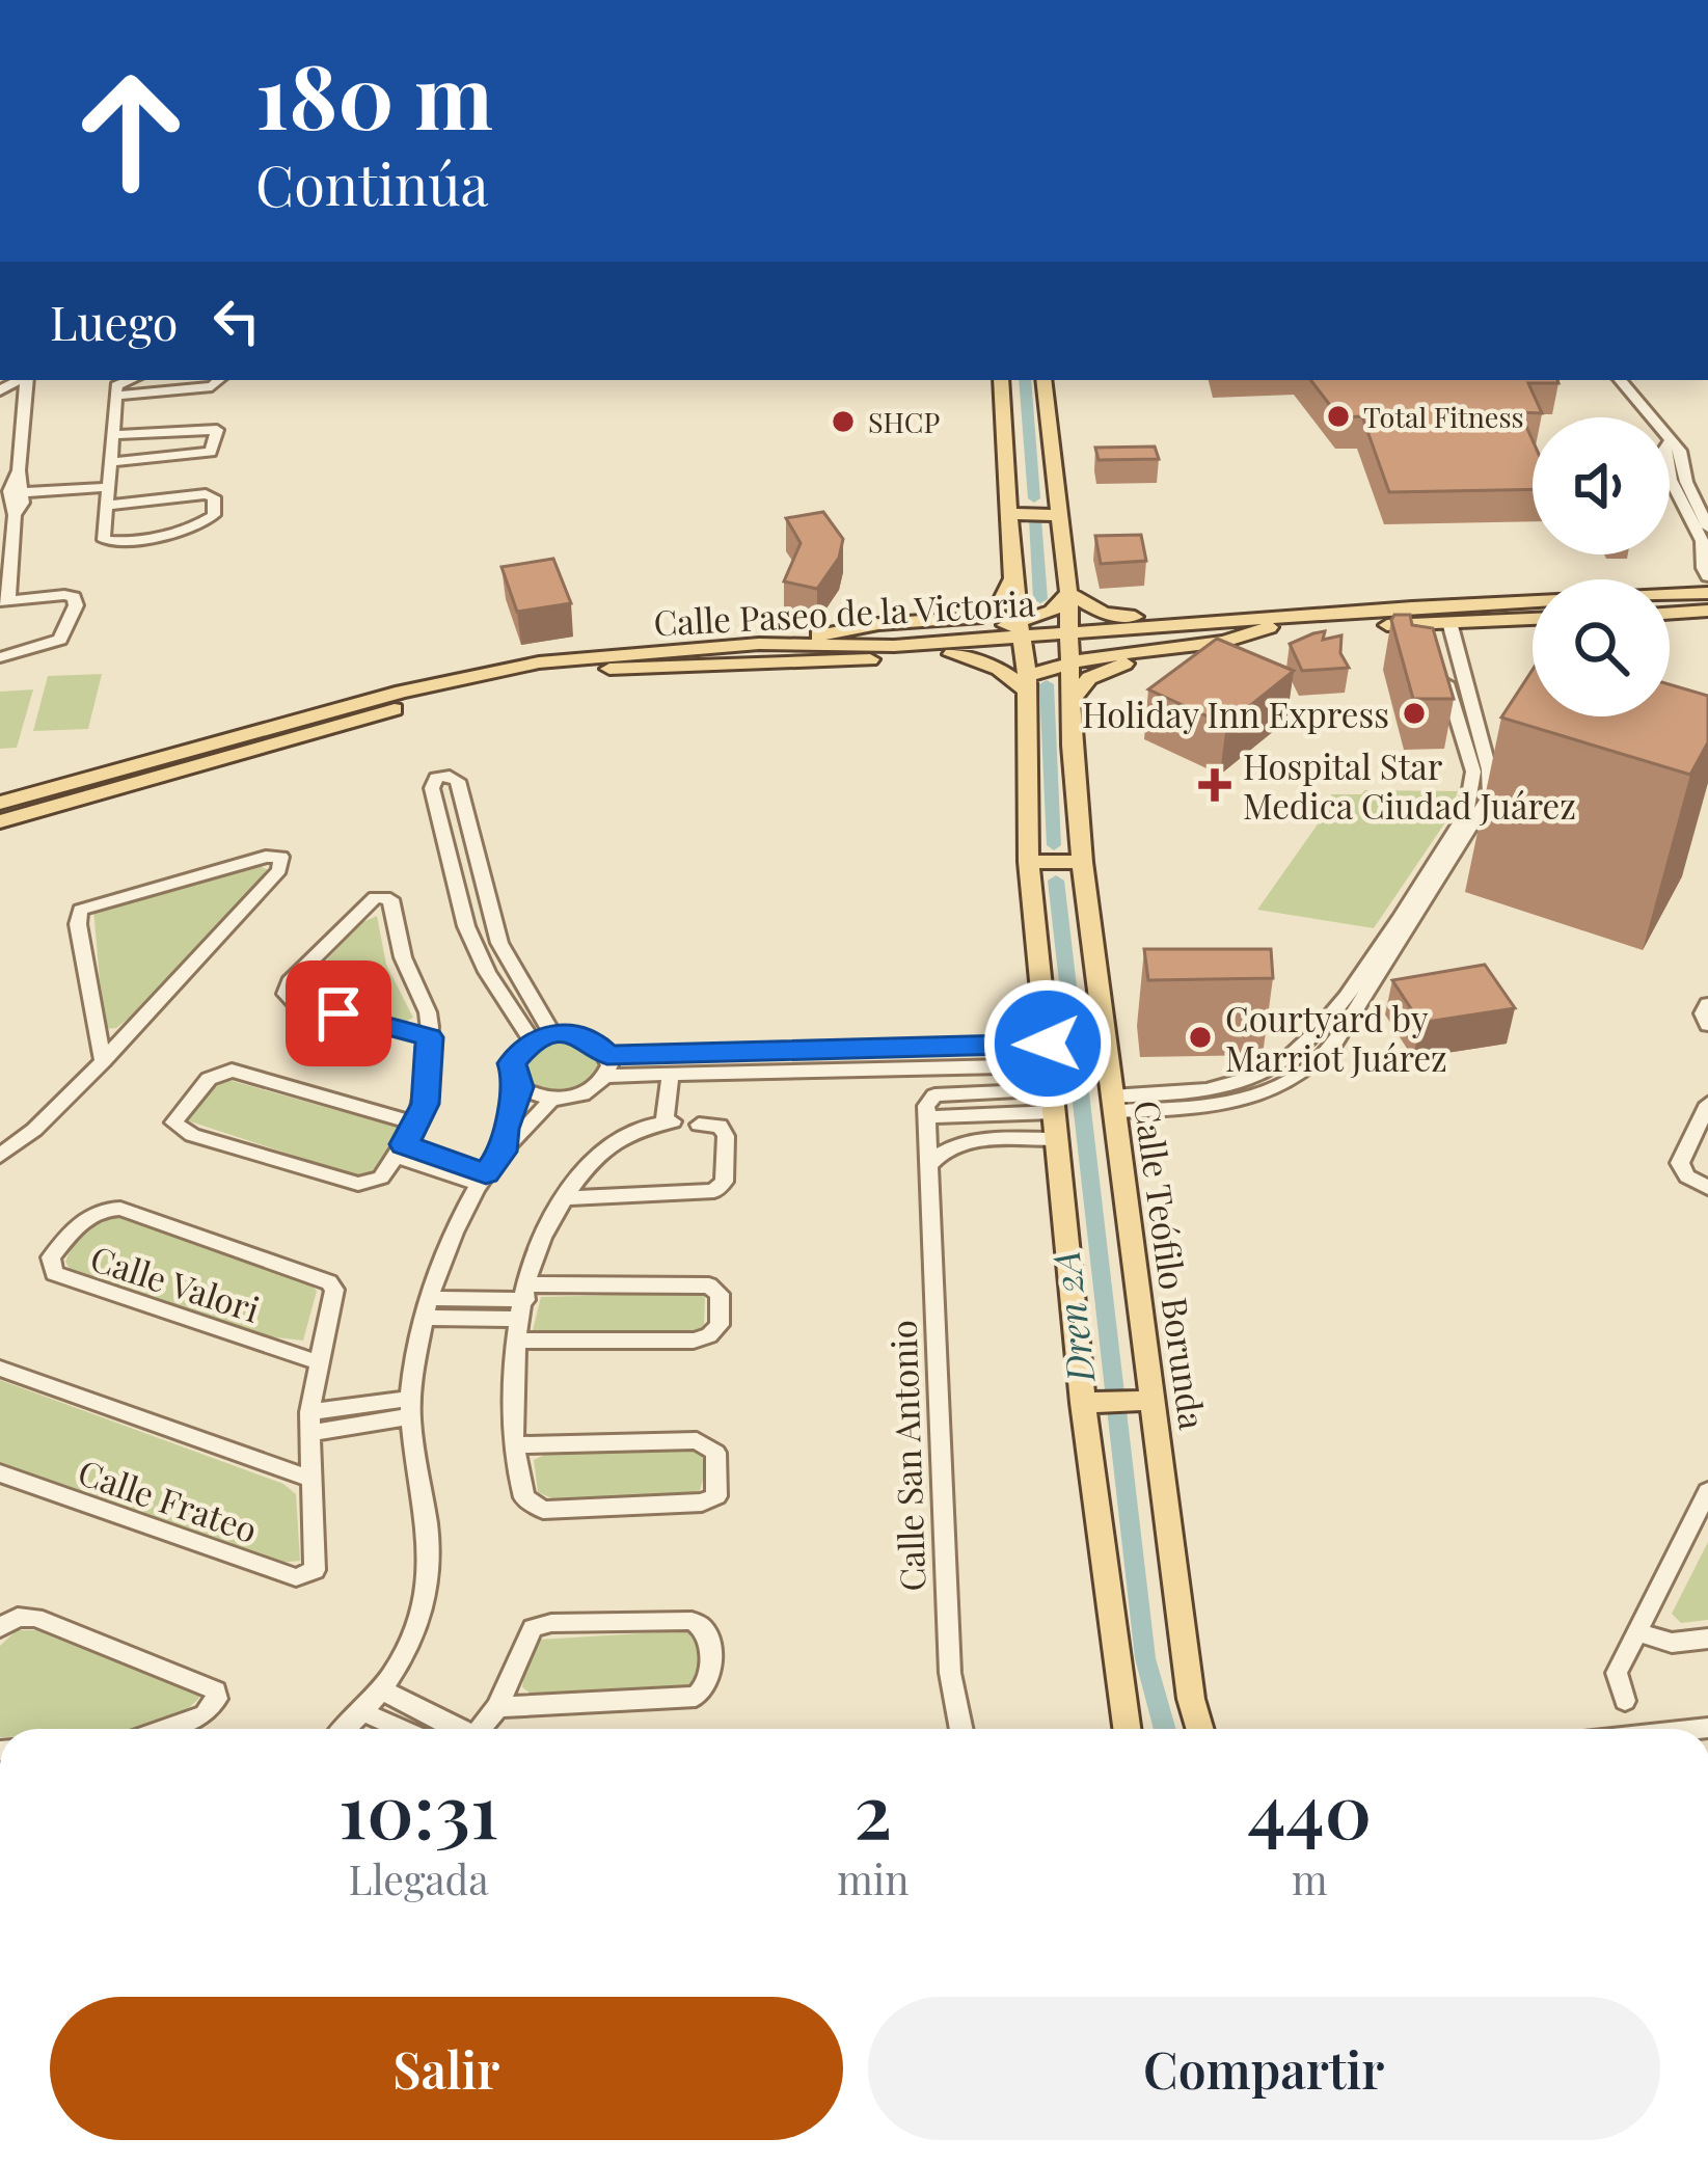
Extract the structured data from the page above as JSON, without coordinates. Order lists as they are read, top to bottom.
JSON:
{
  "streets": {
    "main road": ["Calle Paseo de la Victoria", "Calle Teófilo Borunda"],
    "street": ["Calle Valori", "Calle San Antonio", "Calle Frateo"]
  },
  "crossings": [
    ["Calle Paseo de la Victoria", "Calle Teófilo Borunda"]
  ],
  "water": ["Dren 2A"],
  "places": {
    "other": [
      "Total Fitness",
      "SHCP",
      "Holiday Inn Express",
      "Courtyard by Marriot Juárez"
    ],
    "health": ["Hospital Star Medica Ciudad Juárez"]
  },
  "page": {
    "turn": ["180 m", "Continúa"],
    "then": "Luego",
    "eta": [
      "10:31",
      "Llegada",
      "2",
      "min",
      "440",
      "m"
    ],
    "buttons": ["Salir", "Compartir"]
  }
}
